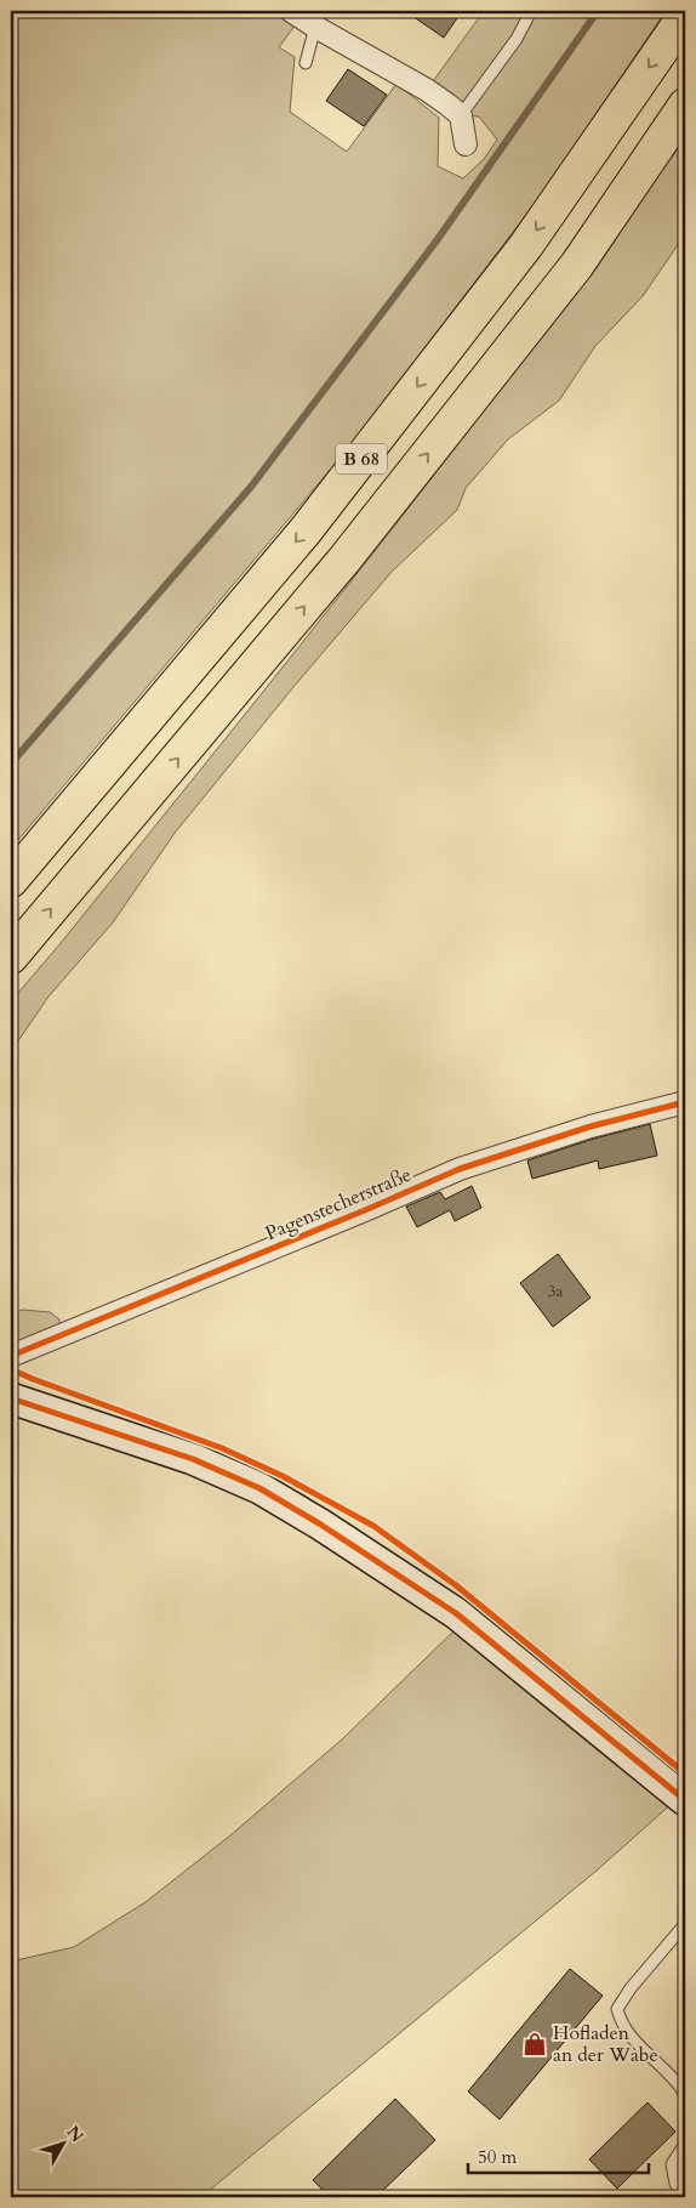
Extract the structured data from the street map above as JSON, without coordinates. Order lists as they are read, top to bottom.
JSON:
{
  "streets": {
    "highway": ["B 68"],
    "street": ["Pagenstecherstraße"]
  },
  "places": {
    "shop": ["Hofladen an der Wabe"]
  },
  "house_numbers": ["3a"],
  "scale_bar": "50 m",
  "north": "top right"
}
